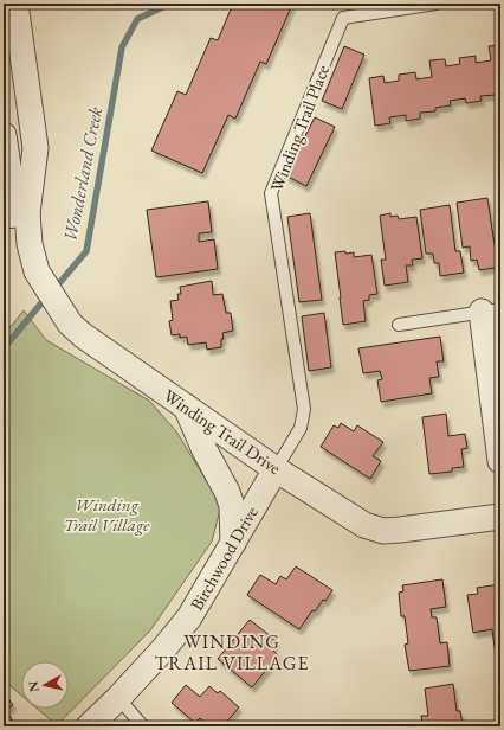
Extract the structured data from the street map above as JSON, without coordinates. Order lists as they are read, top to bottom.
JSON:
{
  "streets": {
    "street": ["Winding Trail Drive", "Birchwood Drive"],
    "lane": ["Winding Trail Place"]
  },
  "crossings": [
    ["Winding Trail Place", "Winding Trail Drive"],
    ["Winding Trail Place", "Birchwood Drive"],
    ["Winding Trail Drive", "Birchwood Drive"]
  ],
  "districts": ["WINDING TRAIL VILLAGE"],
  "water": ["Wonderland Creek"],
  "parks": ["Winding Trail Village"],
  "north": "left"
}
